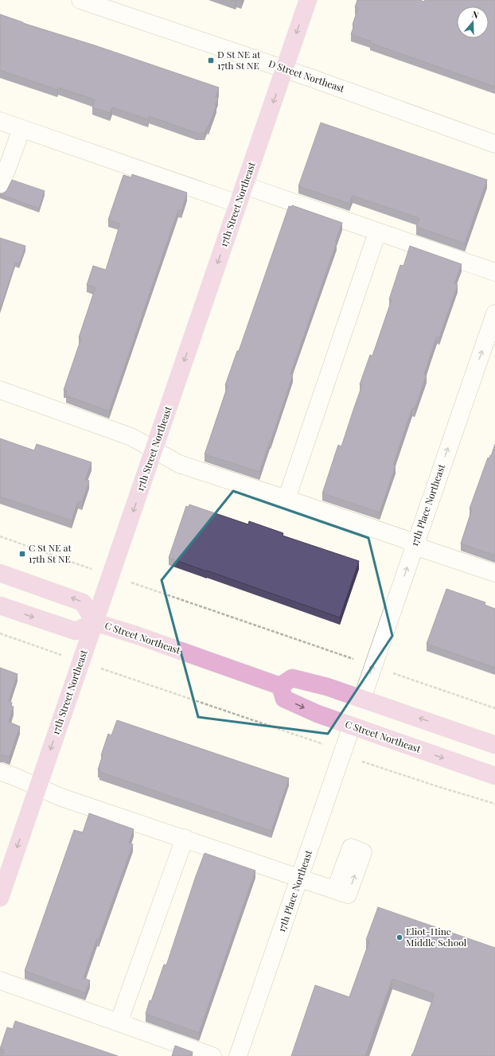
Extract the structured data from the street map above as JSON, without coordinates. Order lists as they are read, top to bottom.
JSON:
{
  "streets": {
    "main road": ["17th Street Northeast", "C Street Northeast"],
    "street": ["D Street Northeast", "17th Place Northeast"]
  },
  "crossings": [
    ["D Street Northeast", "17th Street Northeast"],
    ["17th Street Northeast", "C Street Northeast"],
    ["17th Place Northeast", "C Street Northeast"]
  ],
  "one_way": ["17th Street Northeast"],
  "places": {
    "transit": ["D St NE at 17th St NE", "C St NE at 17th St NE"],
    "other": ["Eliot-Hine Middle School"]
  },
  "north": "top"
}
